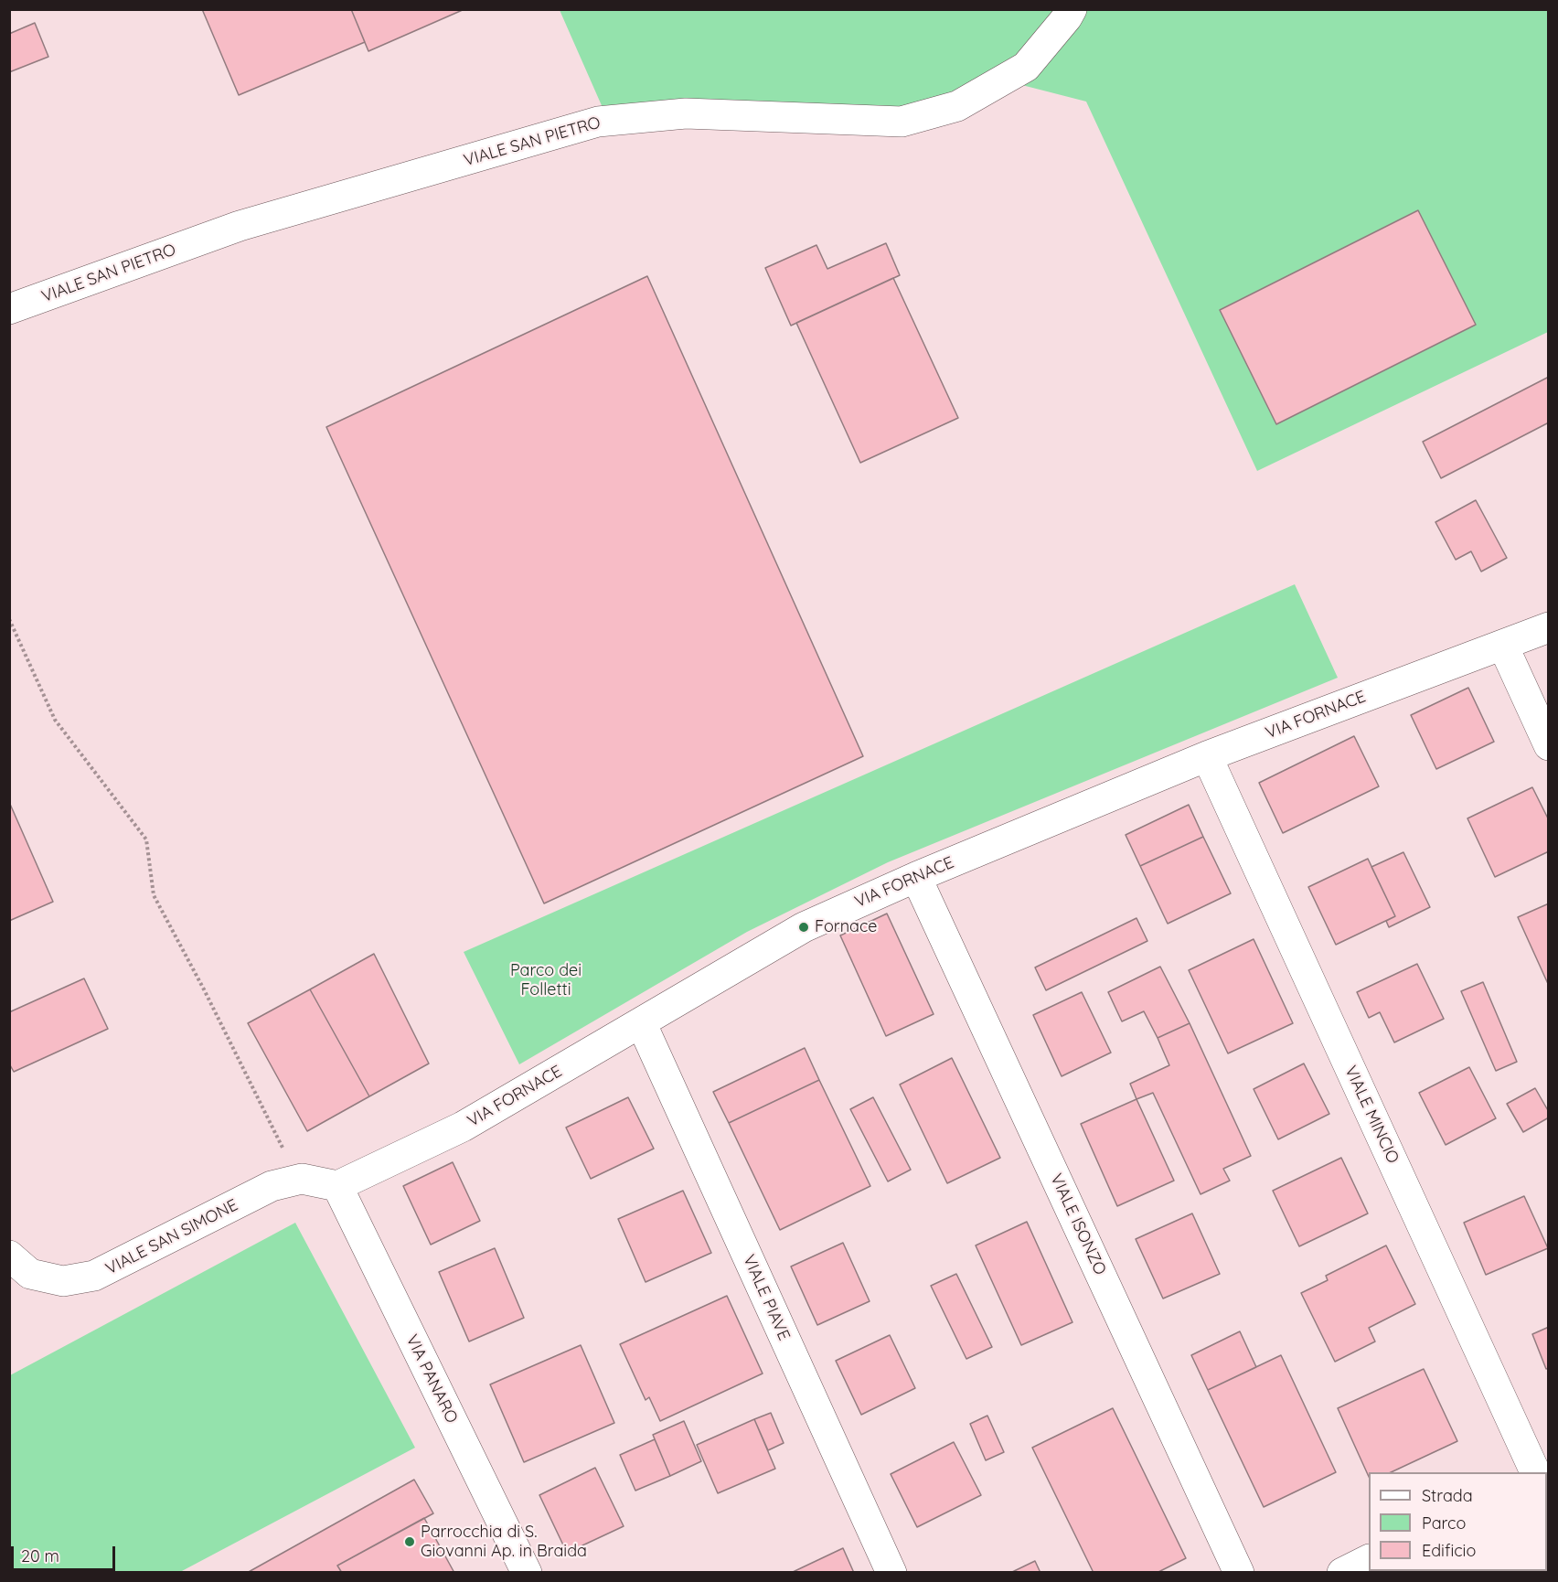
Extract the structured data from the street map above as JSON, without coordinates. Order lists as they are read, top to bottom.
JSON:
{
  "streets": {
    "street": [
      "VIALE SAN PIETRO",
      "VIA FORNACE",
      "VIALE MINCIO",
      "VIALE ISONZO",
      "VIALE SAN SIMONE",
      "VIALE PIAVE",
      "VIA PANARO"
    ]
  },
  "crossings": [
    ["VIA FORNACE", "VIALE MINCIO"],
    ["VIA FORNACE", "VIALE ISONZO"],
    ["VIA FORNACE", "VIALE SAN SIMONE"],
    ["VIA FORNACE", "VIALE PIAVE"],
    ["VIA FORNACE", "VIA PANARO"],
    ["VIALE SAN SIMONE", "VIA PANARO"]
  ],
  "parks": ["Parco dei Folletti"],
  "places": ["Fornace", "Parrocchia di S. Giovanni Ap. in Braida"],
  "legend": ["Strada", "Parco", "Edificio"],
  "scale_bar": "20 m"
}
